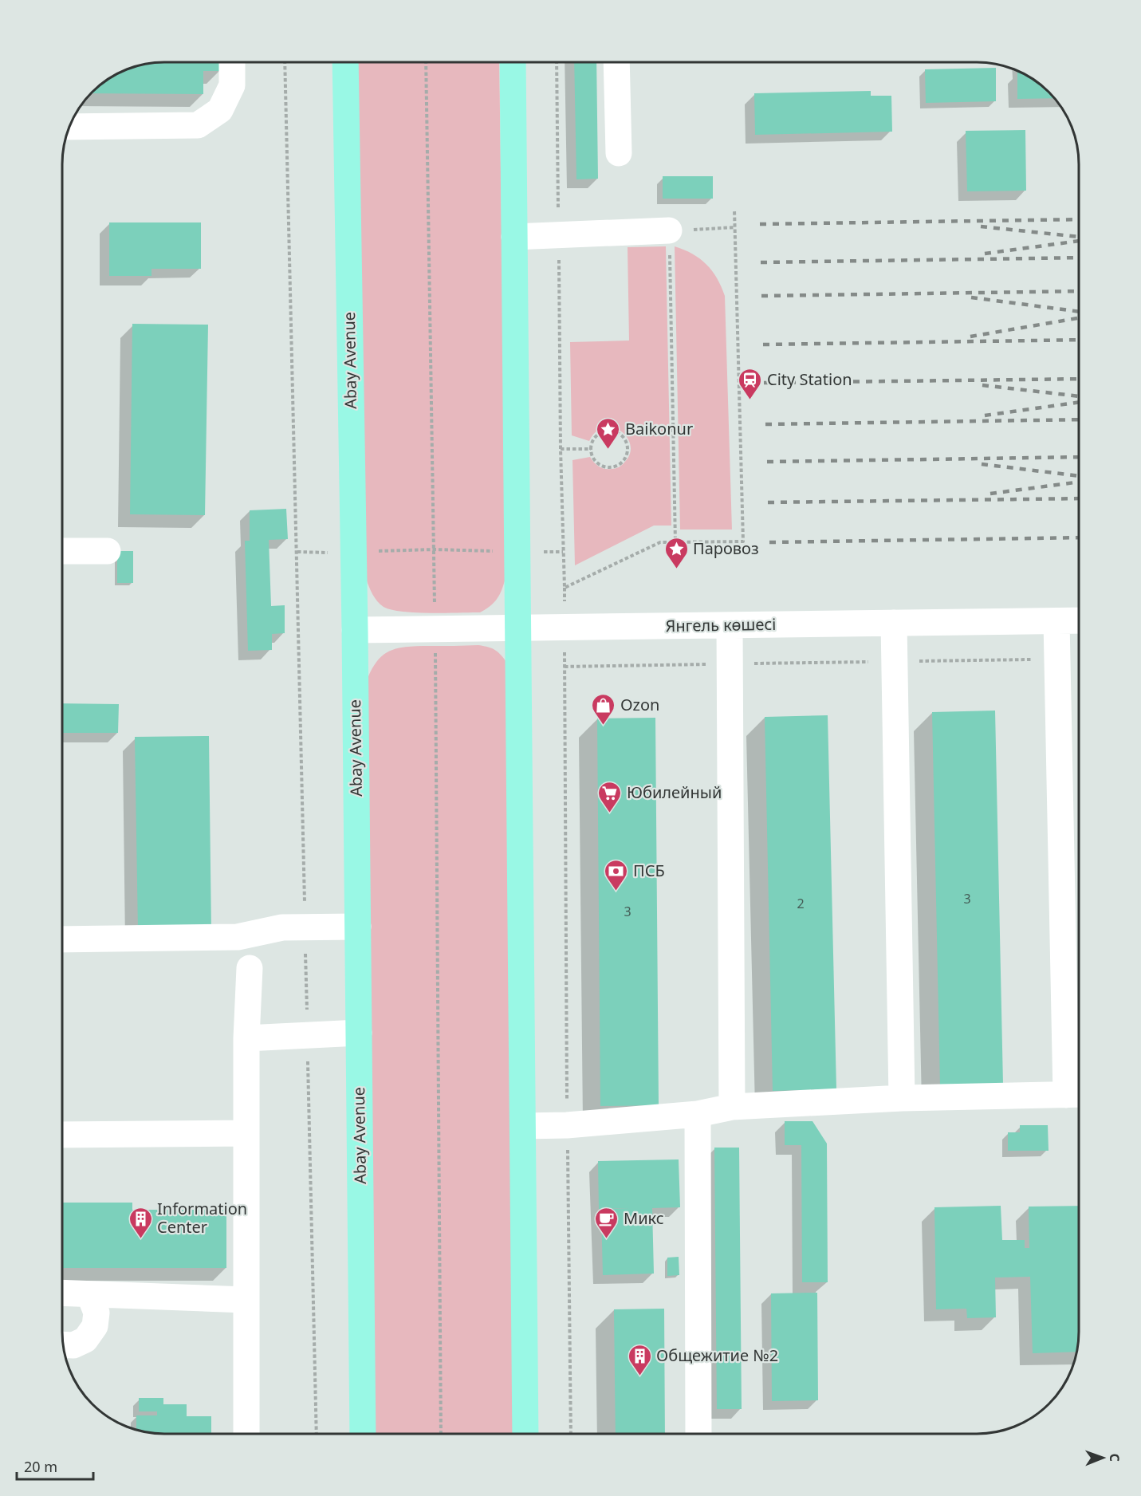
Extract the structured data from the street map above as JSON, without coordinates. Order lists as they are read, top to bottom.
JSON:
{
  "streets": {
    "main road": ["Abay Avenue"],
    "street": ["Янгель көшесі"]
  },
  "crossings": [
    ["Abay Avenue", "Янгель көшесі"]
  ],
  "places": {
    "station": ["City Station"],
    "place": ["Baikonur", "Паровоз"],
    "shop": ["Ozon"],
    "supermarket": ["Юбилейный"],
    "bank": ["ПСБ"],
    "building": ["Information Center", "Общежитие №2"],
    "cafe": ["Микс"]
  },
  "house_numbers": ["3", "2", "3"],
  "scale_bar": "20 m",
  "north": "right"
}
